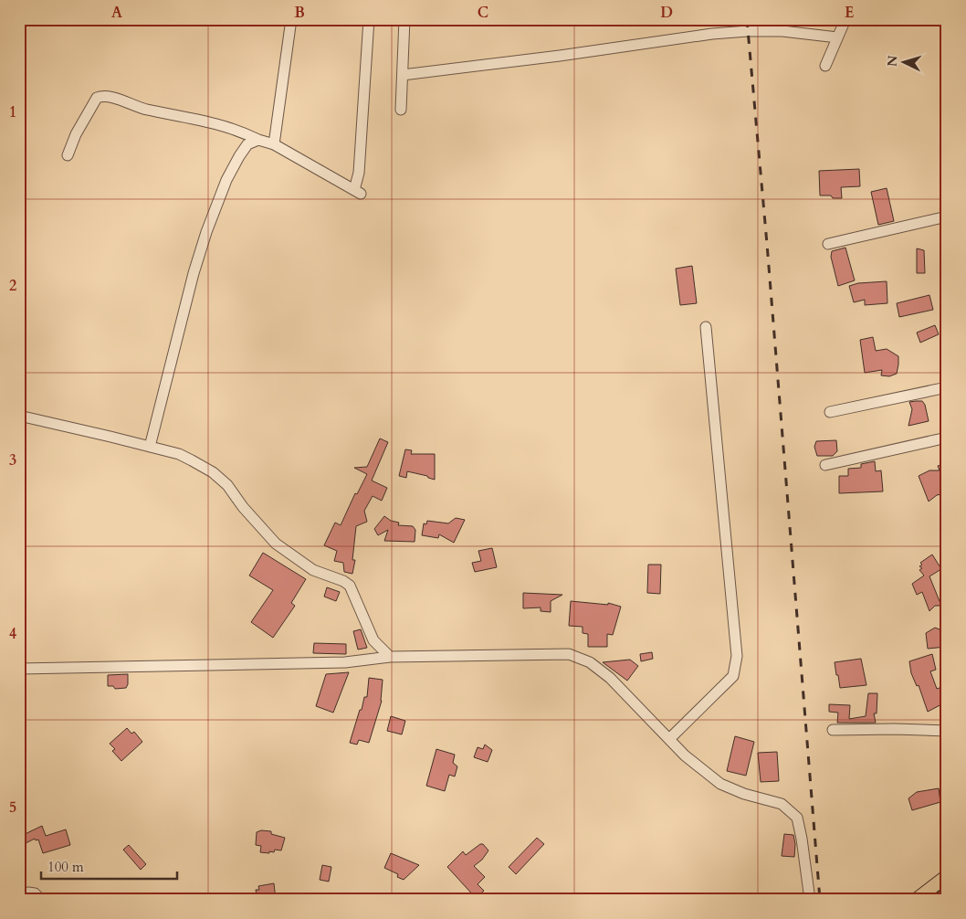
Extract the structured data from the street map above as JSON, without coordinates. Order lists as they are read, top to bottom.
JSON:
{
  "scale_bar": "100 m",
  "north": "left",
  "grid": {
    "columns": [
      "A",
      "B",
      "C",
      "D",
      "E"
    ],
    "rows": [
      "1",
      "2",
      "3",
      "4",
      "5"
    ]
  }
}
